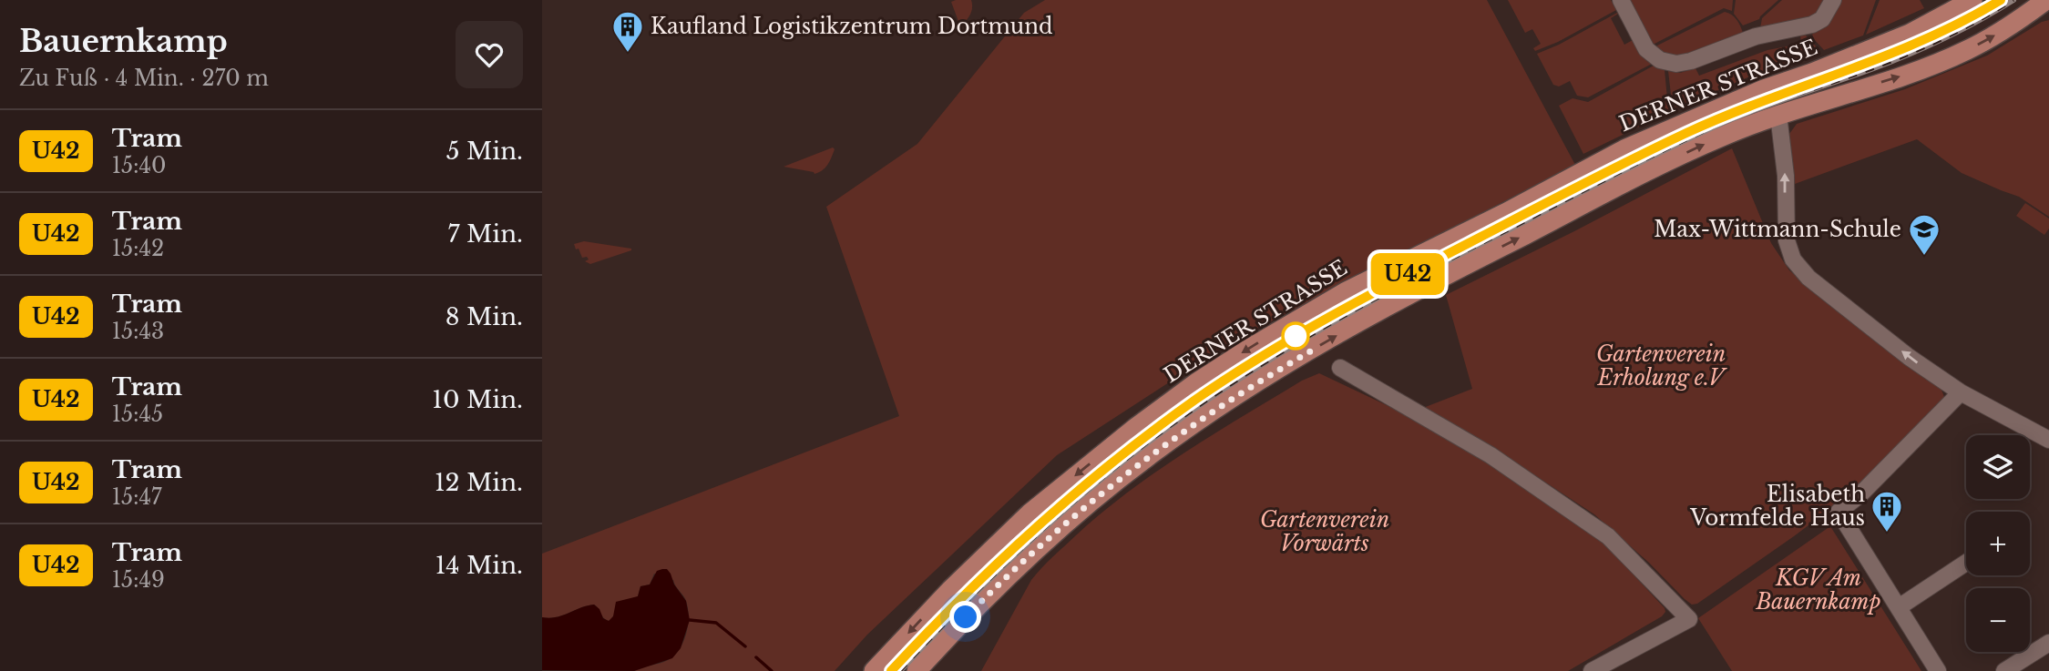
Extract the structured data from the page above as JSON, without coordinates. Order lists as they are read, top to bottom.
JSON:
{
  "streets": {
    "main road": ["DERNER STRASSE"]
  },
  "parks": ["Gartenverein Erholung e.V", "Gartenverein Vorwärts", "KGV Am Bauernkamp"],
  "places": {
    "building": ["Kaufland Logistikzentrum Dortmund", "Elisabeth Vormfelde Haus"],
    "school or university": ["Max-Wittmann-Schule"]
  },
  "lines": ["tram line U42"],
  "page": {
    "heading": ["Bauernkamp", "Zu Fuß · 4 Min. · 270 m"],
    "on_map": "U42",
    "list": [
      {
        "mark": "U42",
        "name": "Tram",
        "note": "15:40",
        "value": "5 Min."
      },
      {
        "mark": "U42",
        "name": "Tram",
        "note": "15:42",
        "value": "7 Min."
      },
      {
        "mark": "U42",
        "name": "Tram",
        "note": "15:43",
        "value": "8 Min."
      },
      {
        "mark": "U42",
        "name": "Tram",
        "note": "15:45",
        "value": "10 Min."
      },
      {
        "mark": "U42",
        "name": "Tram",
        "note": "15:47",
        "value": "12 Min."
      },
      {
        "mark": "U42",
        "name": "Tram",
        "note": "15:49",
        "value": "14 Min."
      }
    ],
    "map_buttons": ["+", "−"]
  }
}
